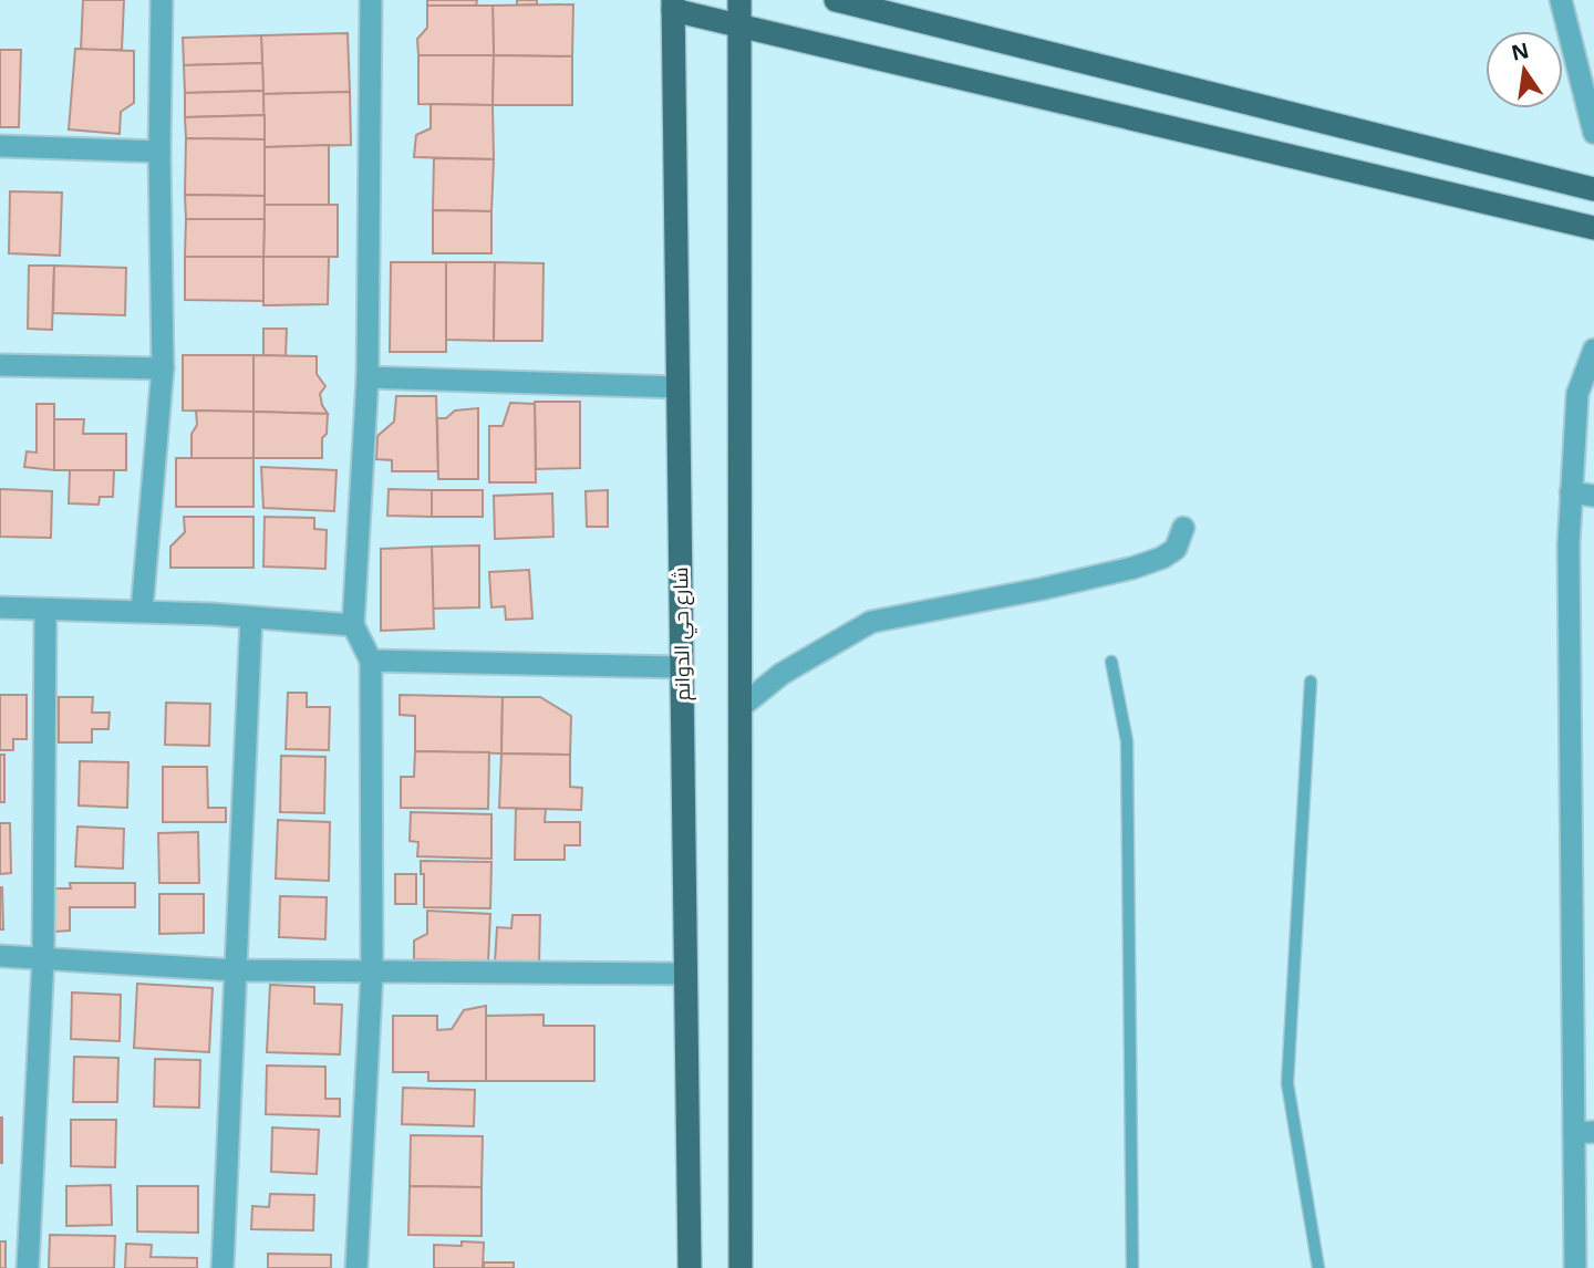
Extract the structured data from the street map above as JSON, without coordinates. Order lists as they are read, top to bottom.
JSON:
{
  "streets": {
    "main road": ["شارع حي الدوانم"]
  },
  "north": "top"
}
